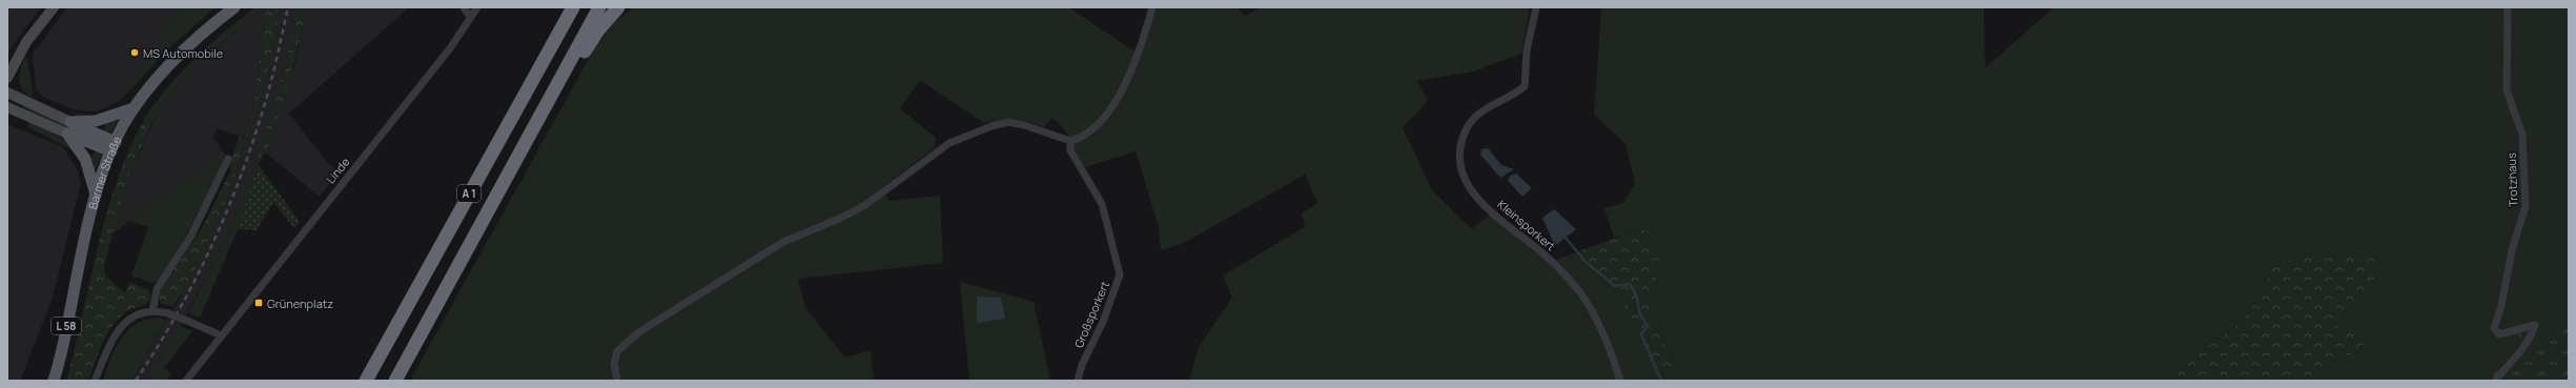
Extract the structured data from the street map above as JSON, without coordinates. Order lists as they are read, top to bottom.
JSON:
{
  "streets": {
    "highway": ["A 1"],
    "main road": ["Barmer Straße", "L 58"],
    "street": [
      "Linde",
      "Trotzhaus",
      "Kleinsporkert",
      "Großsporkert"
    ]
  },
  "places": {
    "other": ["MS Automobile"],
    "transit": ["Grünenplatz"]
  }
}
